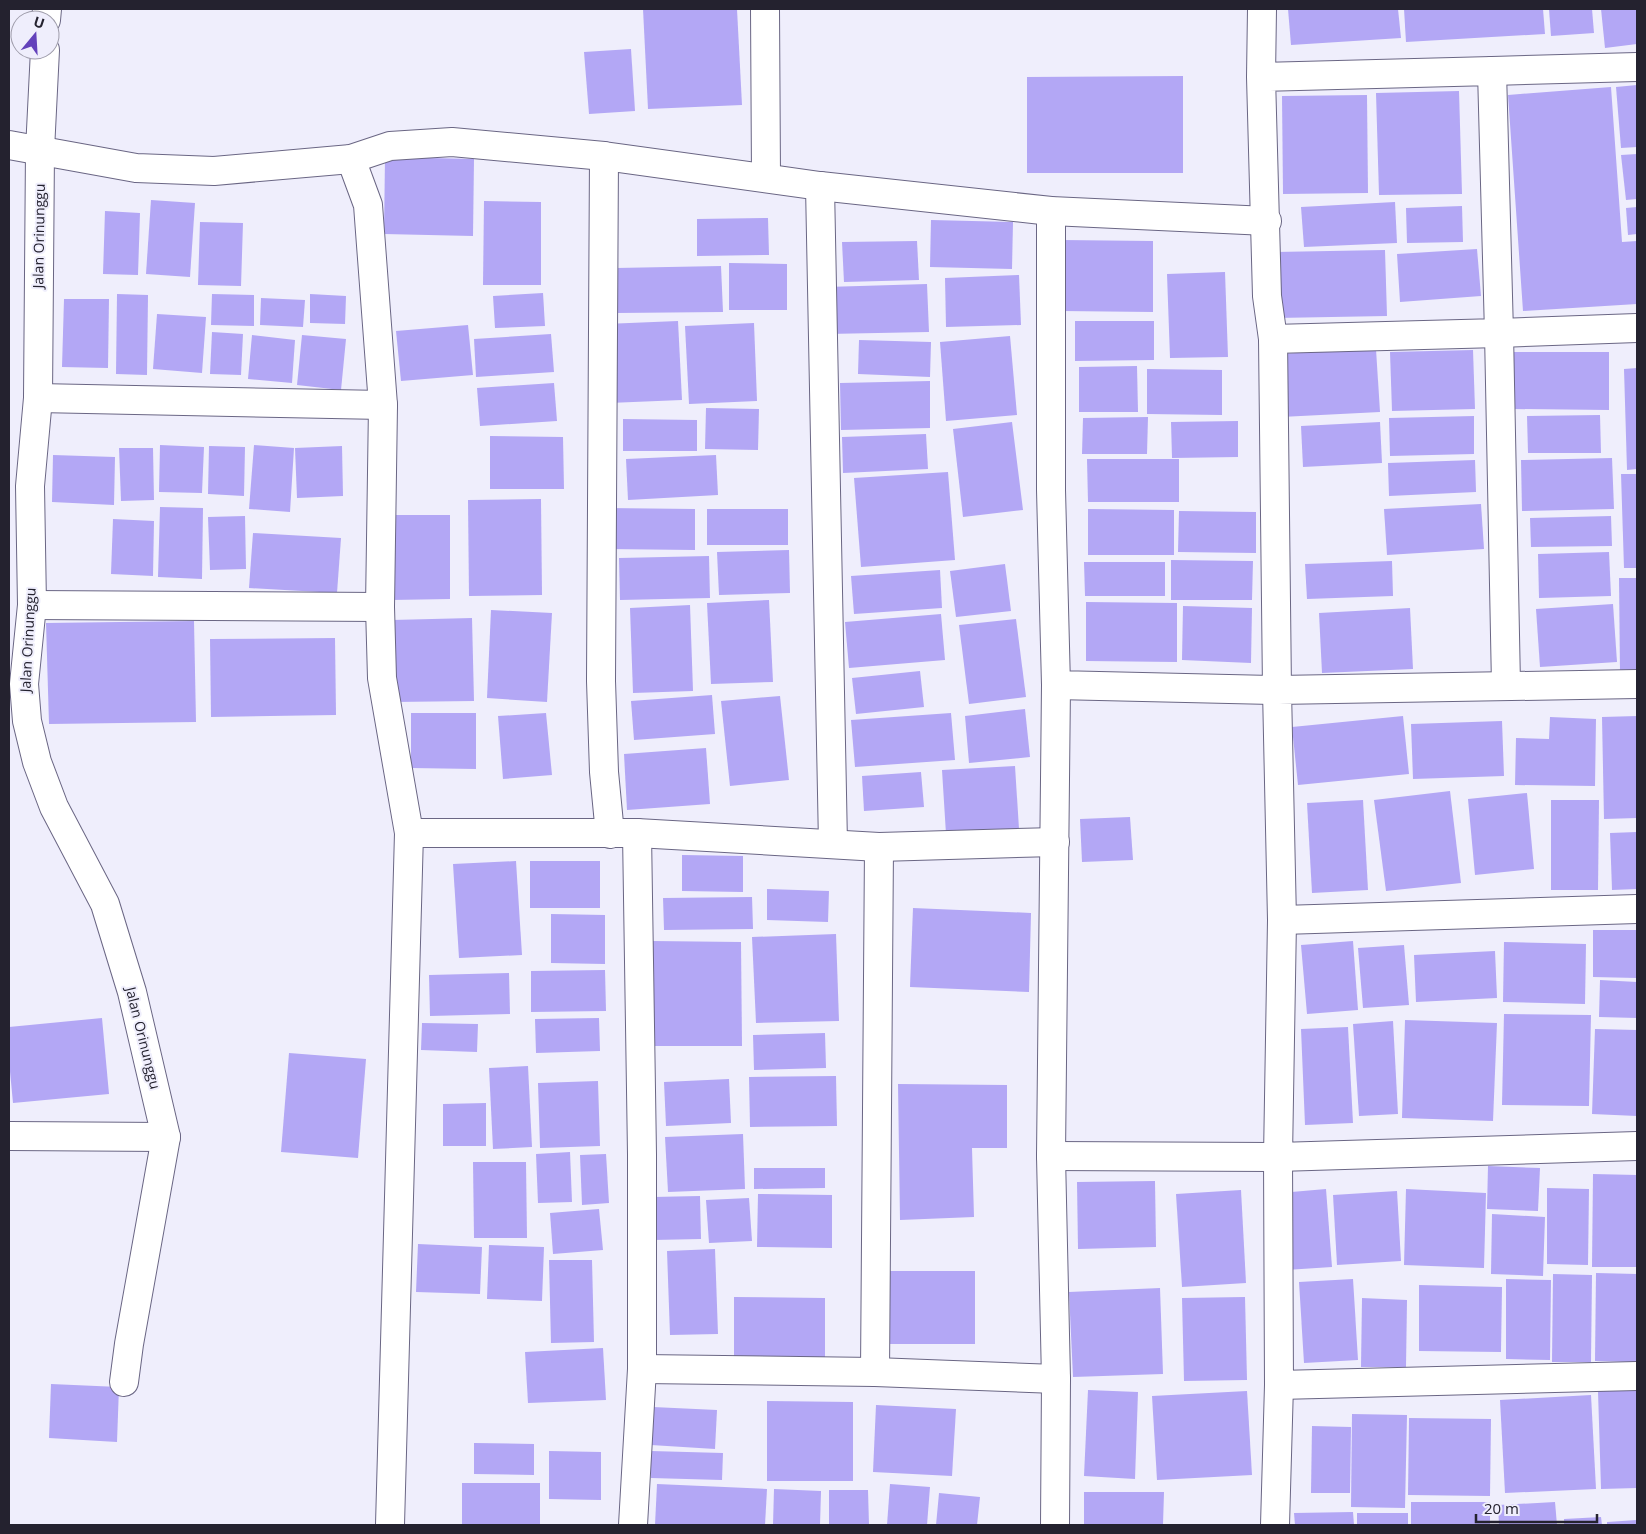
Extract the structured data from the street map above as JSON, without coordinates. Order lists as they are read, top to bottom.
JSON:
{
  "streets": {
    "street": ["Jalan Orinunggu"]
  },
  "scale_bar": "20 m",
  "north": "top"
}
